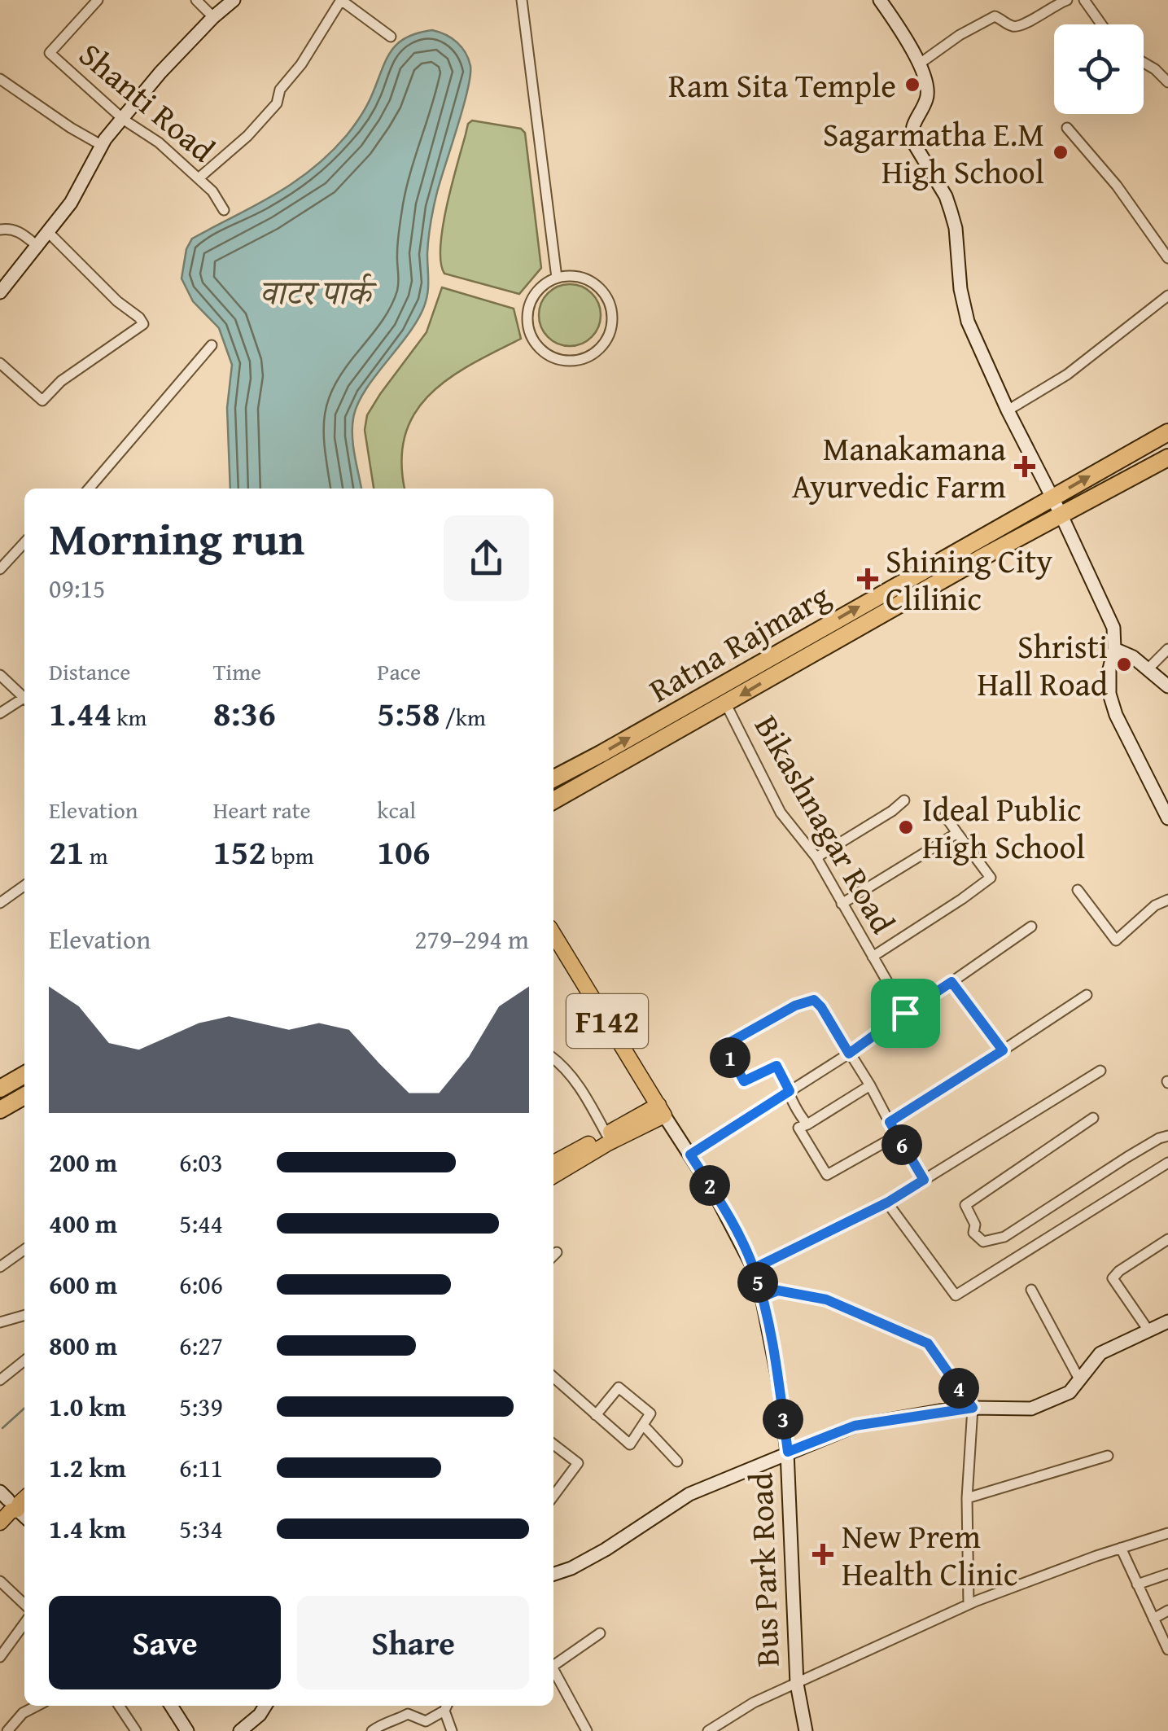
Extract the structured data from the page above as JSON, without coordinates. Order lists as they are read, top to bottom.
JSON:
{
  "streets": {
    "highway": ["Ratna Rajmarg"],
    "main road": ["F142", "Bus Park Road"],
    "street": ["Shanti Road", "Bikashnagar Road"]
  },
  "crossings": [
    ["Ratna Rajmarg", "Bikashnagar Road"]
  ],
  "water": ["वाटर पार्क"],
  "places": {
    "other": [
      "Ram Sita Temple",
      "Sagarmatha E.M High School",
      "Shristi Hall Road",
      "Ideal Public High School"
    ],
    "health": ["Manakamana Ayurvedic Farm", "Shining City Clilinic", "New Prem Health Clinic"]
  },
  "page": {
    "heading": ["Morning run", "09:15"],
    "stats": [
      ["Distance", "1.44 km"],
      ["Time", "8:36"],
      ["Pace", "5:58 /km"],
      ["Elevation", "21 m"],
      ["Heart rate", "152 bpm"],
      ["kcal", "106"]
    ],
    "chart": ["Elevation", "279–294 m"],
    "pins": [
      "1",
      "6",
      "2",
      "5",
      "4",
      "3"
    ],
    "list": [
      {
        "name": "200 m",
        "note": "6:03"
      },
      {
        "name": "400 m",
        "note": "5:44"
      },
      {
        "name": "600 m",
        "note": "6:06"
      },
      {
        "name": "800 m",
        "note": "6:27"
      },
      {
        "name": "1.0 km",
        "note": "5:39"
      },
      {
        "name": "1.2 km",
        "note": "6:11"
      },
      {
        "name": "1.4 km",
        "note": "5:34"
      }
    ],
    "buttons": ["Save", "Share"]
  }
}
